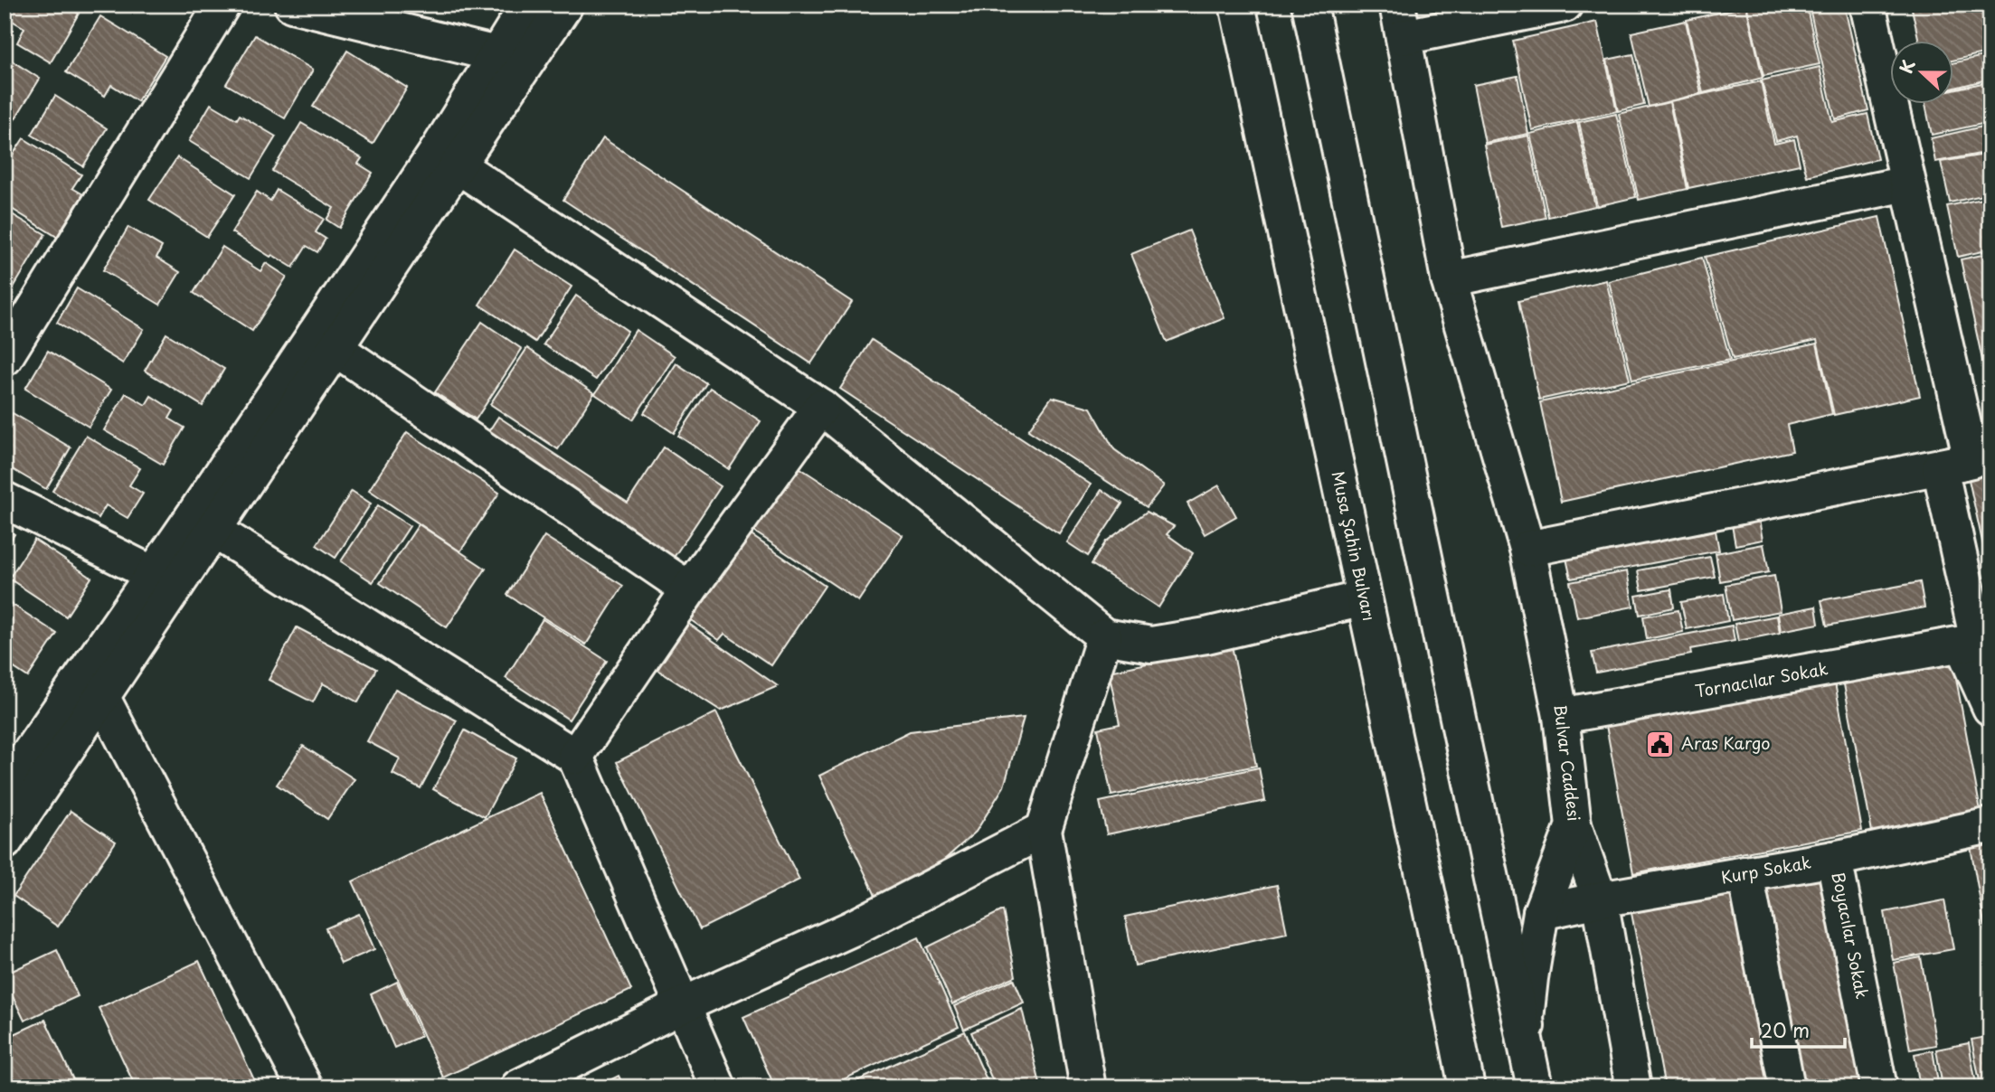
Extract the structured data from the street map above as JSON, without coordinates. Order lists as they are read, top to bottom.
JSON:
{
  "streets": {
    "main road": [
      "Musa Şahin Bulvarı",
      "Tornacılar Sokak",
      "Bulvar Caddesi",
      "Kurp Sokak",
      "Boyacılar Sokak"
    ]
  },
  "crossings": [
    ["Tornacılar Sokak", "Bulvar Caddesi"],
    ["Bulvar Caddesi", "Kurp Sokak"],
    ["Kurp Sokak", "Boyacılar Sokak"]
  ],
  "places": {
    "public building": ["Aras Kargo"]
  },
  "scale_bar": "20 m",
  "north": "left"
}
